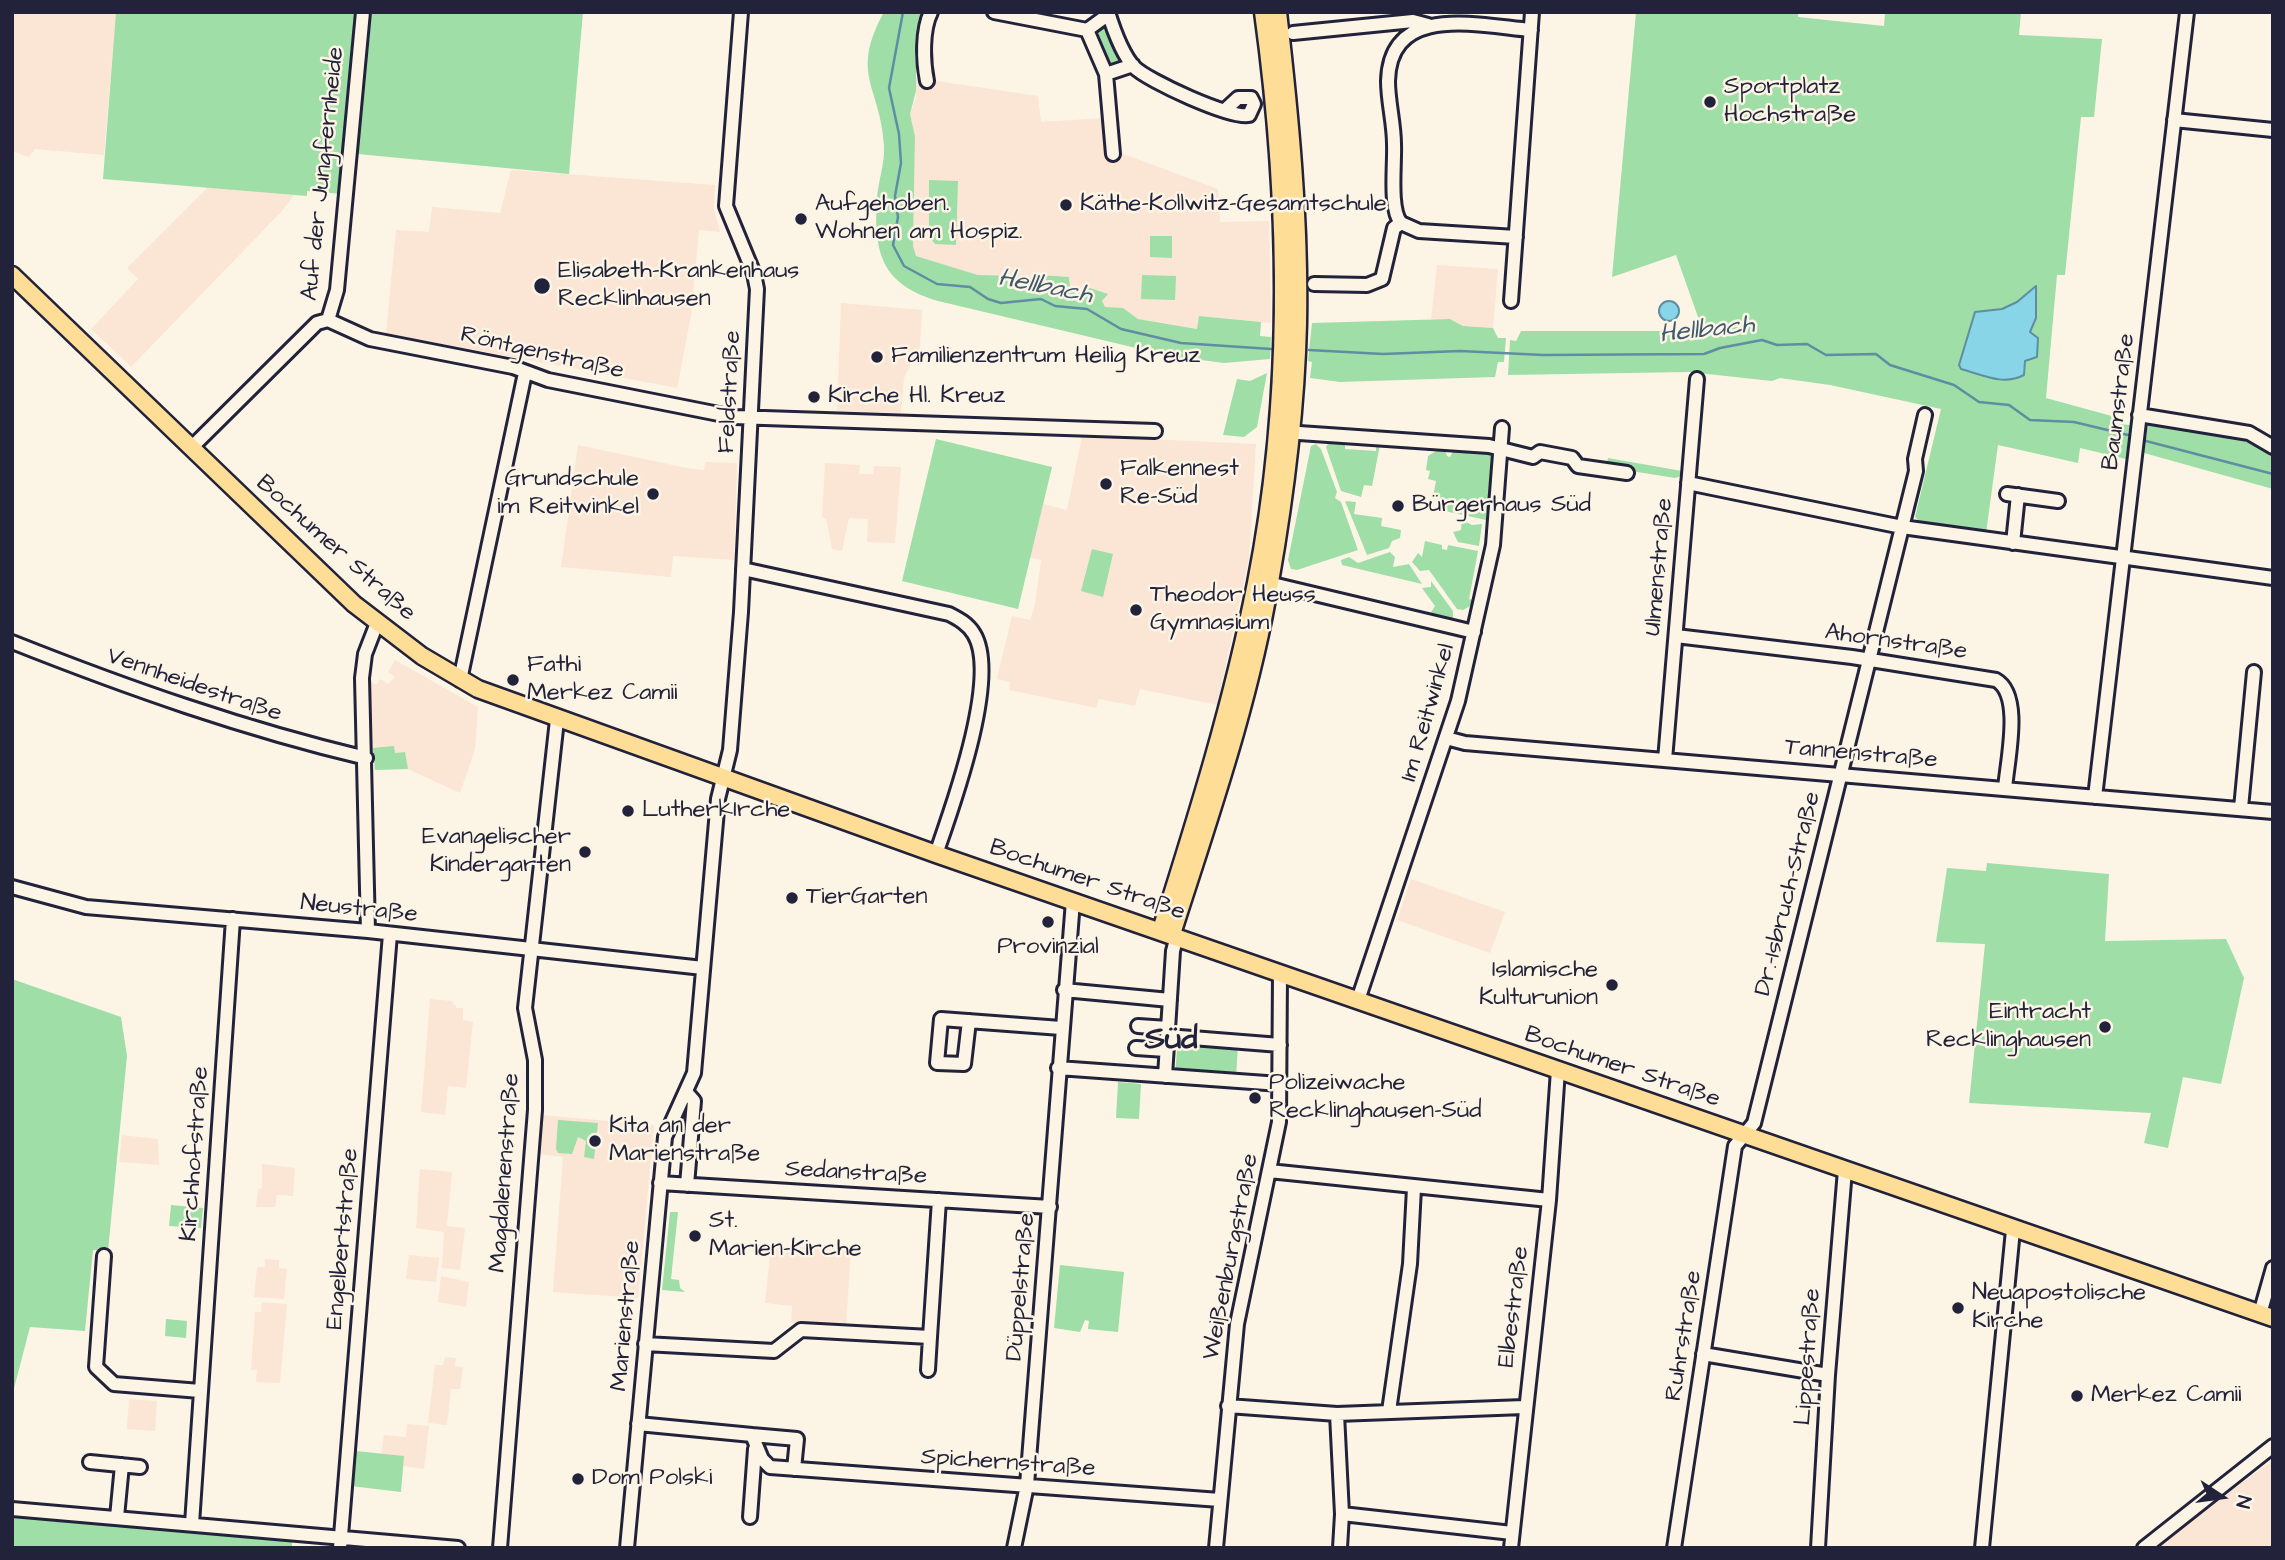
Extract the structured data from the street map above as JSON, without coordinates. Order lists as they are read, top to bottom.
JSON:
{
  "streets": {
    "main road": ["Bochumer Straße"],
    "street": [
      "Auf der Jungfernheide",
      "Röntgenstraße",
      "Feldstraße",
      "Baumstraße",
      "Ulmenstraße",
      "Ahornstraße",
      "Vennheidestraße",
      "Im Reitwinkel",
      "Tannenstraße",
      "Dr.-Isbruch-Straße",
      "Neustraße",
      "Kirchhofstraße",
      "Magdalenenstraße",
      "Sedanstraße",
      "Engelbertstraße",
      "Weißenburgstraße",
      "Düppelstraße",
      "Elbestraße",
      "Marienstraße",
      "Ruhrstraße",
      "Lippestraße",
      "Spichernstraße"
    ]
  },
  "crossings": [
    ["Auf der Jungfernheide", "Röntgenstraße"],
    ["Auf der Jungfernheide", "Bochumer Straße"],
    ["Röntgenstraße", "Feldstraße"],
    ["Feldstraße", "Bochumer Straße"],
    ["Feldstraße", "Marienstraße"],
    ["Baumstraße", "Tannenstraße"],
    ["Bochumer Straße", "Im Reitwinkel"],
    ["Bochumer Straße", "Dr.-Isbruch-Straße"],
    ["Bochumer Straße", "Magdalenenstraße"],
    ["Bochumer Straße", "Weißenburgstraße"],
    ["Bochumer Straße", "Düppelstraße"],
    ["Bochumer Straße", "Elbestraße"],
    ["Bochumer Straße", "Marienstraße"],
    ["Bochumer Straße", "Ruhrstraße"],
    ["Bochumer Straße", "Lippestraße"],
    ["Ulmenstraße", "Ahornstraße"],
    ["Ulmenstraße", "Tannenstraße"],
    ["Ahornstraße", "Tannenstraße"],
    ["Ahornstraße", "Dr.-Isbruch-Straße"],
    ["Im Reitwinkel", "Tannenstraße"],
    ["Tannenstraße", "Dr.-Isbruch-Straße"],
    ["Dr.-Isbruch-Straße", "Ruhrstraße"],
    ["Neustraße", "Kirchhofstraße"],
    ["Neustraße", "Magdalenenstraße"],
    ["Neustraße", "Engelbertstraße"],
    ["Neustraße", "Marienstraße"],
    ["Sedanstraße", "Düppelstraße"],
    ["Sedanstraße", "Marienstraße"],
    ["Weißenburgstraße", "Spichernstraße"],
    ["Düppelstraße", "Spichernstraße"]
  ],
  "districts": ["Süd"],
  "water": ["Hellbach"],
  "places": [
    "Sportplatz Hochstraße",
    "Käthe-Kollwitz-Gesamtschule",
    "Aufgehoben. Wohnen am Hospiz.",
    "Elisabeth-Krankenhaus Recklinhausen",
    "Familienzentrum Heilig Kreuz",
    "Kirche Hl. Kreuz",
    "Falkennest Re-Süd",
    "Grundschule im Reitwinkel",
    "Bürgerhaus Süd",
    "Theodor Heuss Gymnasium",
    "Fathi Merkez Camii",
    "LutherkIrche",
    "Evangelischer Kindergarten",
    "TierGarten",
    "Provinzial",
    "Islamische Kulturunion",
    "Eintracht Recklinghausen",
    "Polizeiwache Recklinghausen-Süd",
    "Kita an der Marienstraße",
    "St. Marien-Kirche",
    "Neuapostolische Kirche",
    "Merkez Camii",
    "Dom Polski"
  ],
  "north": "right"
}
